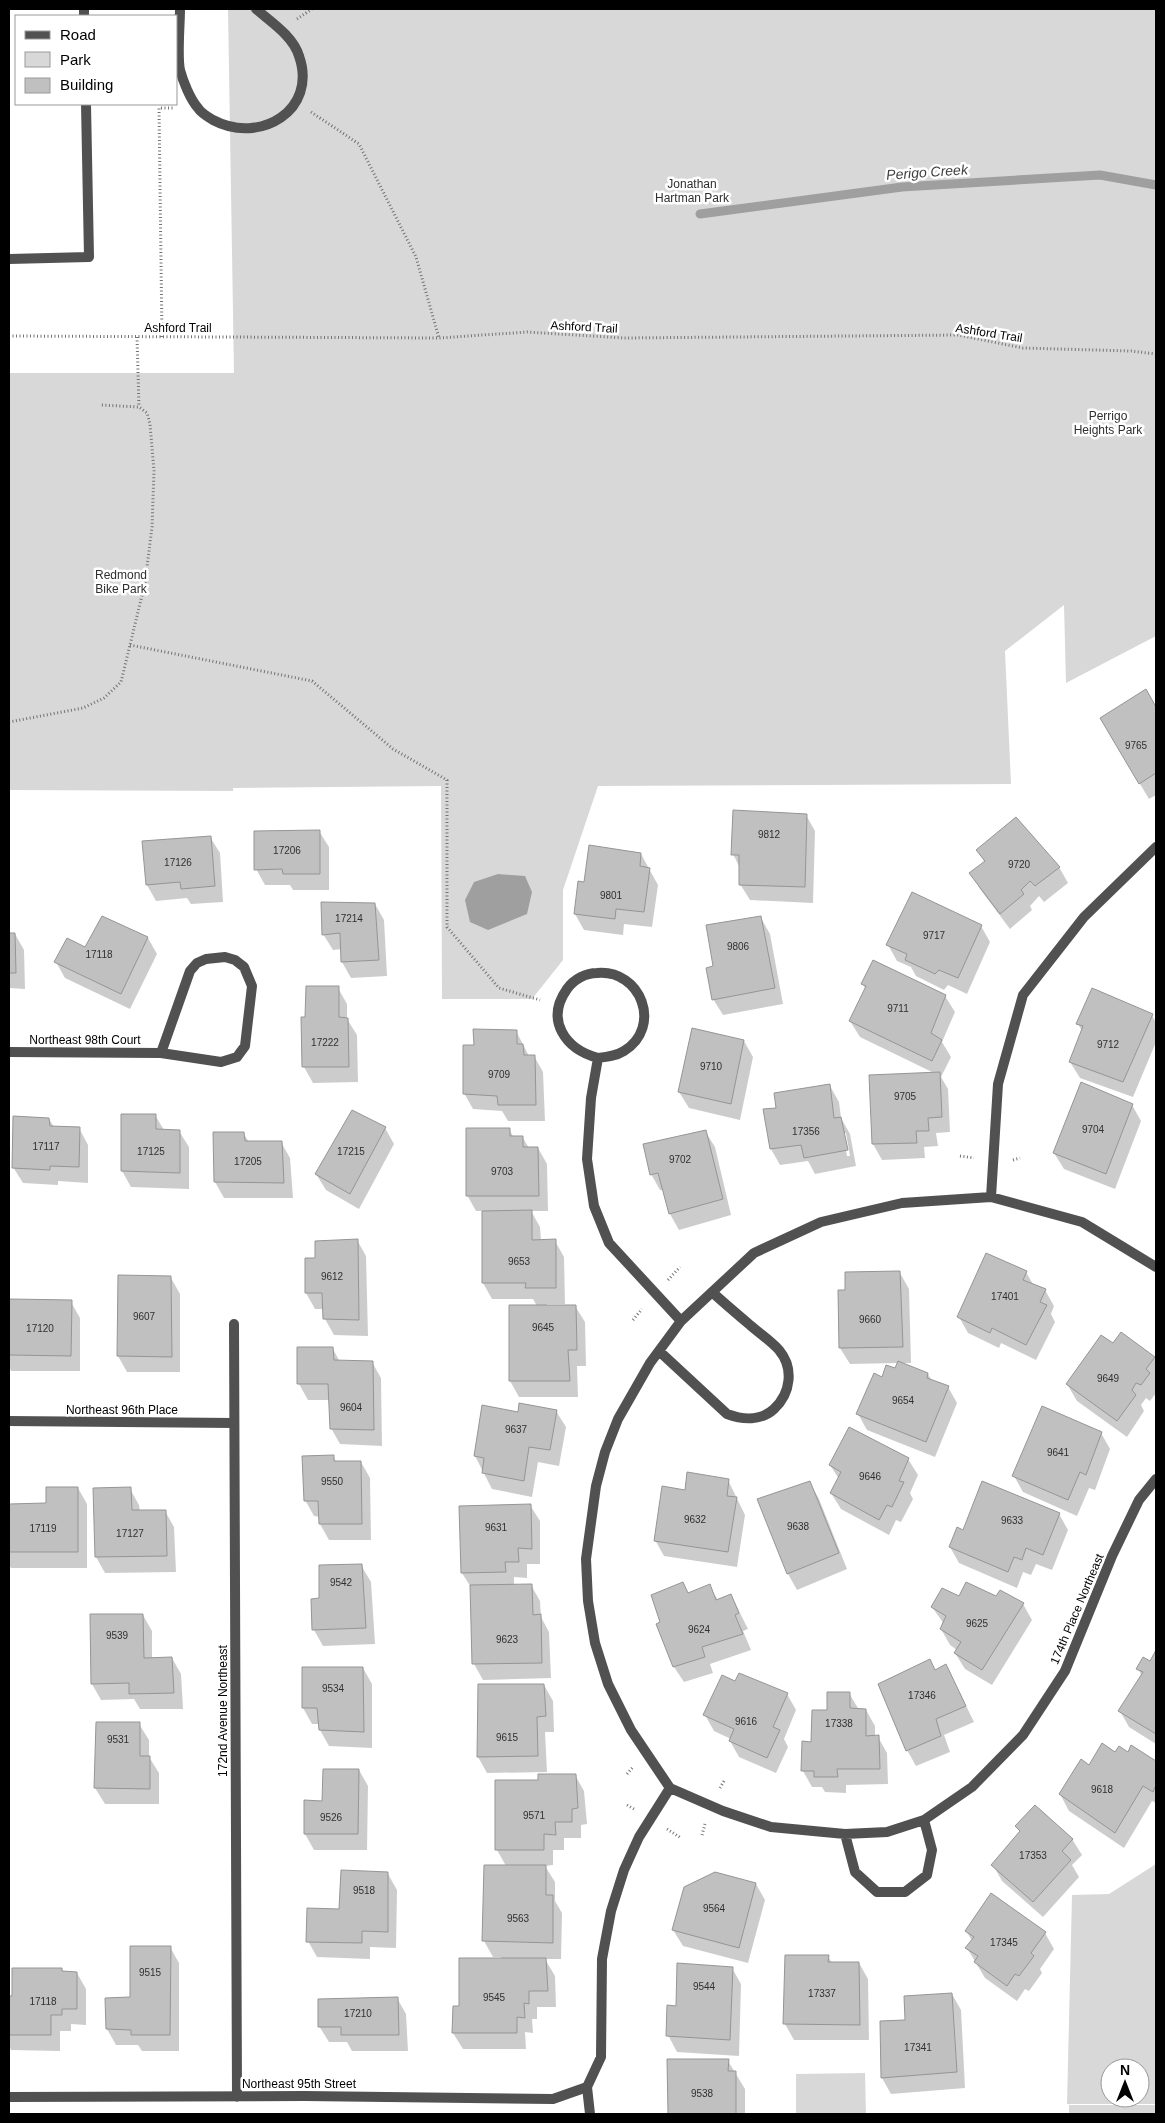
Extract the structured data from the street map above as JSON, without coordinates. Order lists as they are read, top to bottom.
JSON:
{
  "streets": {
    "street": [
      "Northeast 98th Court",
      "Northeast 96th Place",
      "174th Place Northeast",
      "172nd Avenue Northeast",
      "Northeast 95th Street"
    ],
    "path": ["Ashford Trail"]
  },
  "crossings": [
    ["Northeast 96th Place", "172nd Avenue Northeast"],
    ["172nd Avenue Northeast", "Northeast 95th Street"]
  ],
  "water": ["Perigo Creek"],
  "parks": ["Jonathan Hartman Park", "Perrigo Heights Park", "Redmond Bike Park"],
  "house_numbers": [
    "9765",
    "9812",
    "17206",
    "17126",
    "9720",
    "9801",
    "17214",
    "9717",
    "9806",
    "17118",
    "9711",
    "17222",
    "9712",
    "9710",
    "9709",
    "9705",
    "9704",
    "17356",
    "17117",
    "17125",
    "17215",
    "9702",
    "17205",
    "9703",
    "9653",
    "9612",
    "17401",
    "9607",
    "9660",
    "9645",
    "17120",
    "9649",
    "9654",
    "9604",
    "9637",
    "9641",
    "9646",
    "9550",
    "9632",
    "9633",
    "9638",
    "9631",
    "17119",
    "17127",
    "9542",
    "9625",
    "9624",
    "9539",
    "9623",
    "9534",
    "17346",
    "9616",
    "17338",
    "9615",
    "9531",
    "9618",
    "9571",
    "9526",
    "17353",
    "9518",
    "9564",
    "9563",
    "17345",
    "9515",
    "9544",
    "17337",
    "9545",
    "17118",
    "17210",
    "17341",
    "9538"
  ],
  "legend": ["Road", "Park", "Building"],
  "north": "top"
}
